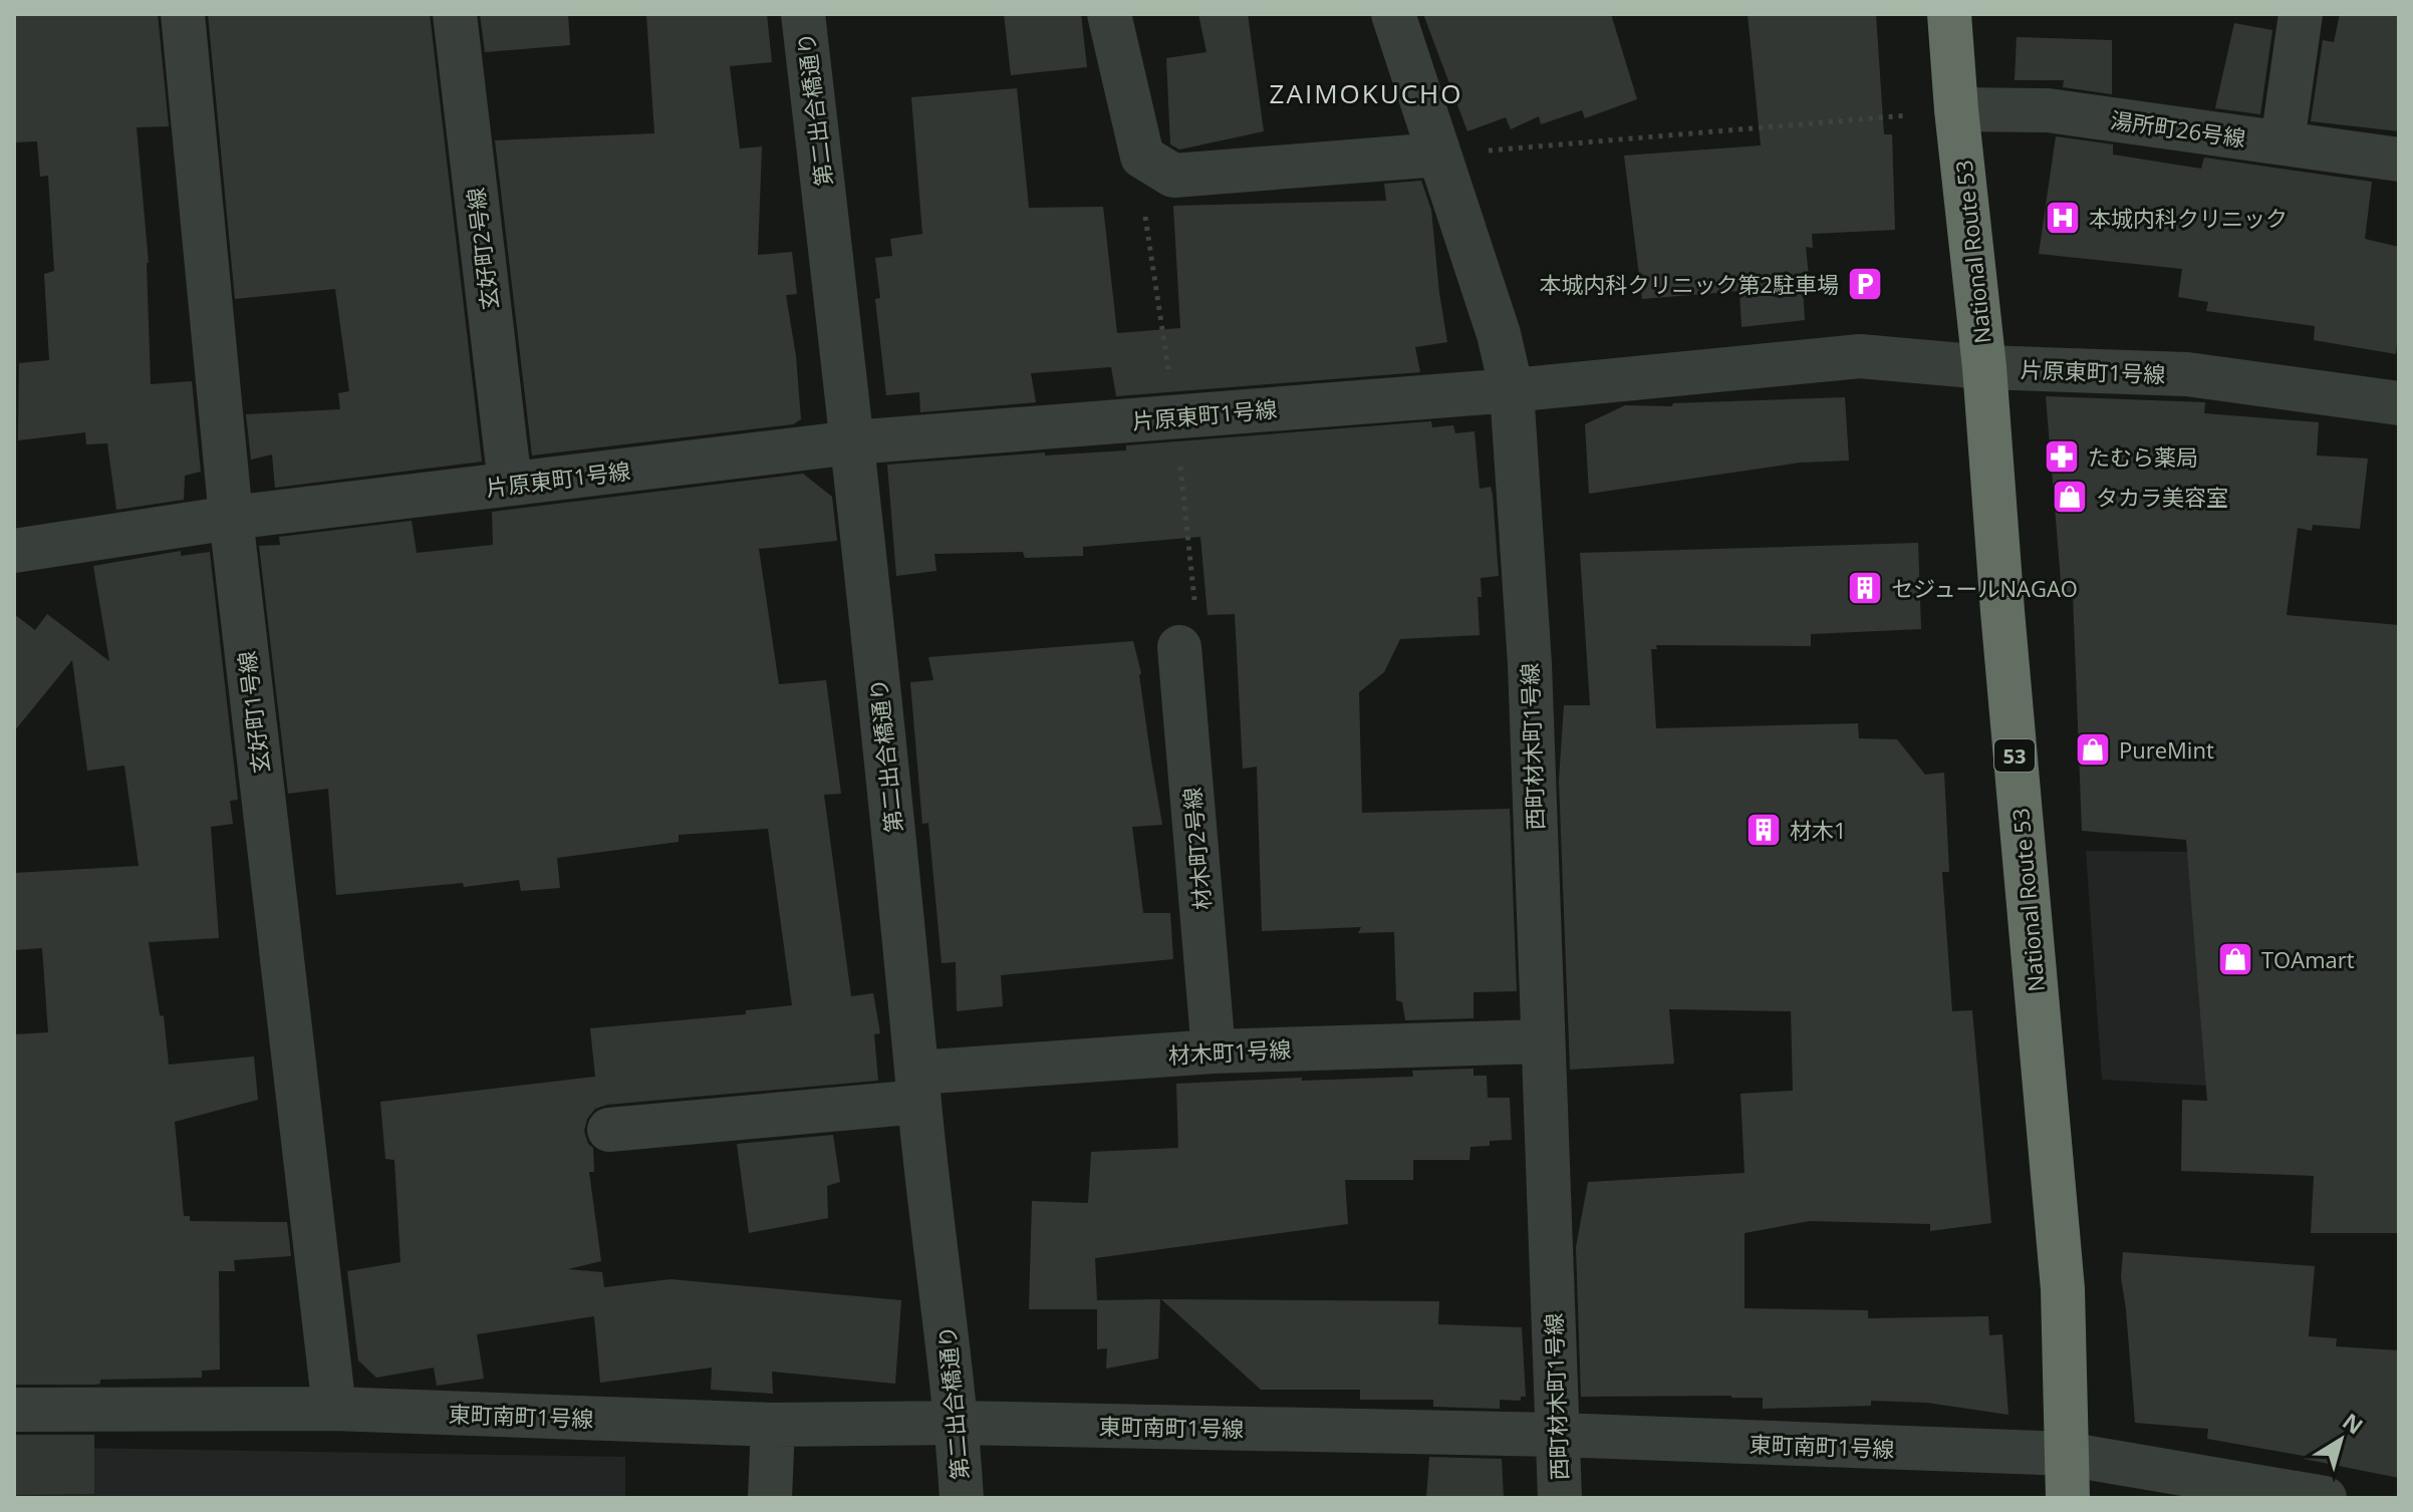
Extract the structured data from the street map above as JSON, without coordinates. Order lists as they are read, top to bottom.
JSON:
{
  "streets": {
    "highway": ["National Route 53", "53"],
    "street": [
      "第二出合橋通り",
      "湯所町26号線",
      "玄好町2号線",
      "片原東町1号線",
      "玄好町1号線",
      "西町材木町1号線",
      "材木町2号線",
      "材木町1号線",
      "東町南町1号線"
    ]
  },
  "crossings": [
    ["第二出合橋通り", "片原東町1号線"],
    ["第二出合橋通り", "材木町1号線"],
    ["第二出合橋通り", "東町南町1号線"],
    ["湯所町26号線", "National Route 53"],
    ["玄好町2号線", "片原東町1号線"],
    ["National Route 53", "片原東町1号線"],
    ["National Route 53", "東町南町1号線"],
    ["片原東町1号線", "玄好町1号線"],
    ["片原東町1号線", "西町材木町1号線"],
    ["玄好町1号線", "東町南町1号線"],
    ["西町材木町1号線", "材木町1号線"],
    ["西町材木町1号線", "東町南町1号線"],
    ["材木町2号線", "材木町1号線"]
  ],
  "districts": ["ZAIMOKUCHO"],
  "places": {
    "hospital": ["本城内科クリニック"],
    "parking": ["本城内科クリニック第2駐車場"],
    "pharmacy": ["たむら薬局"],
    "shop": ["タカラ美容室", "PureMint", "TOAmart"],
    "building": ["セジュールNAGAO", "材木1"]
  },
  "north": "top right"
}
